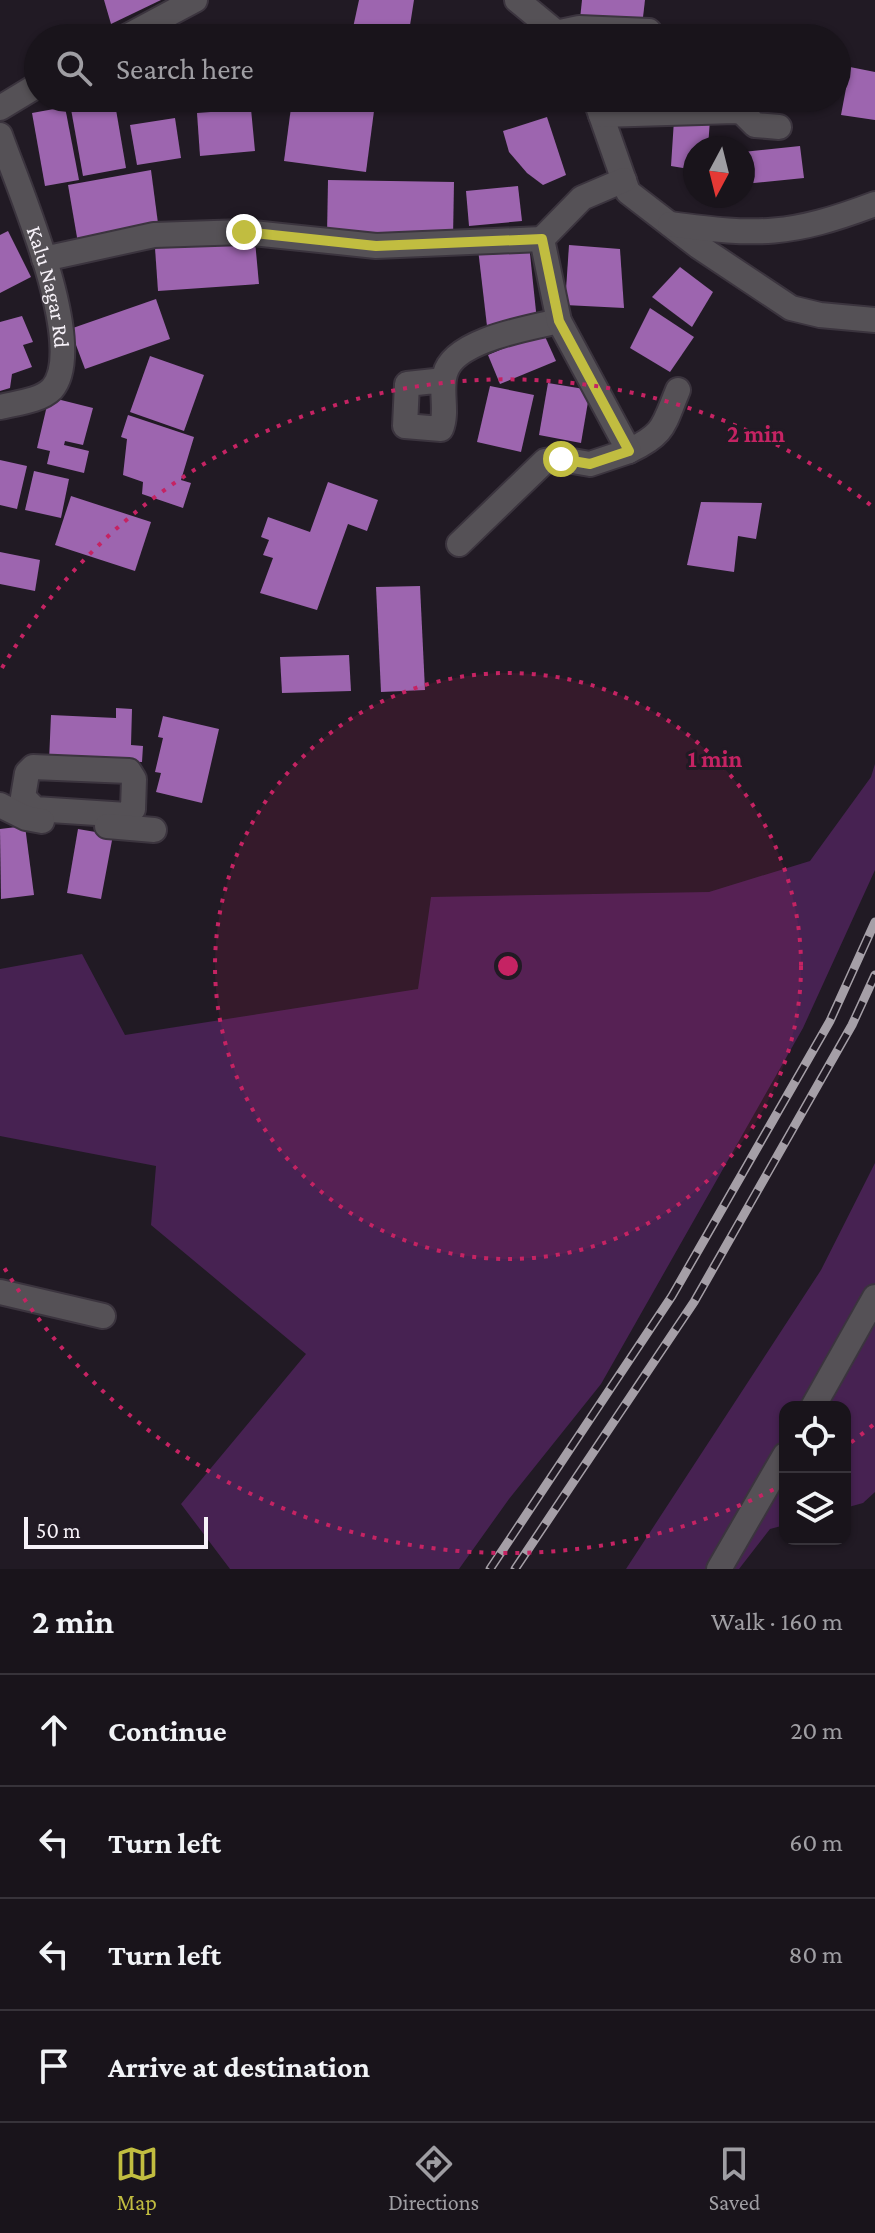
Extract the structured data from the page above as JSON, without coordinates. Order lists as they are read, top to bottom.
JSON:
{
  "streets": {
    "street": ["Kalu Nagar Rd"]
  },
  "scale_bar": "50 m",
  "north": "bottom",
  "page": {
    "search": "Search here",
    "scale": "50 m",
    "heading": ["2 min", "Walk · 160 m"],
    "list": [
      ["Continue", "20 m"],
      ["Turn left", "60 m"],
      ["Turn left", "80 m"],
      "Arrive at destination"
    ],
    "nav": ["Map", "Directions", "Saved"]
  },
  "rings": ["2 min", "1 min"]
}
